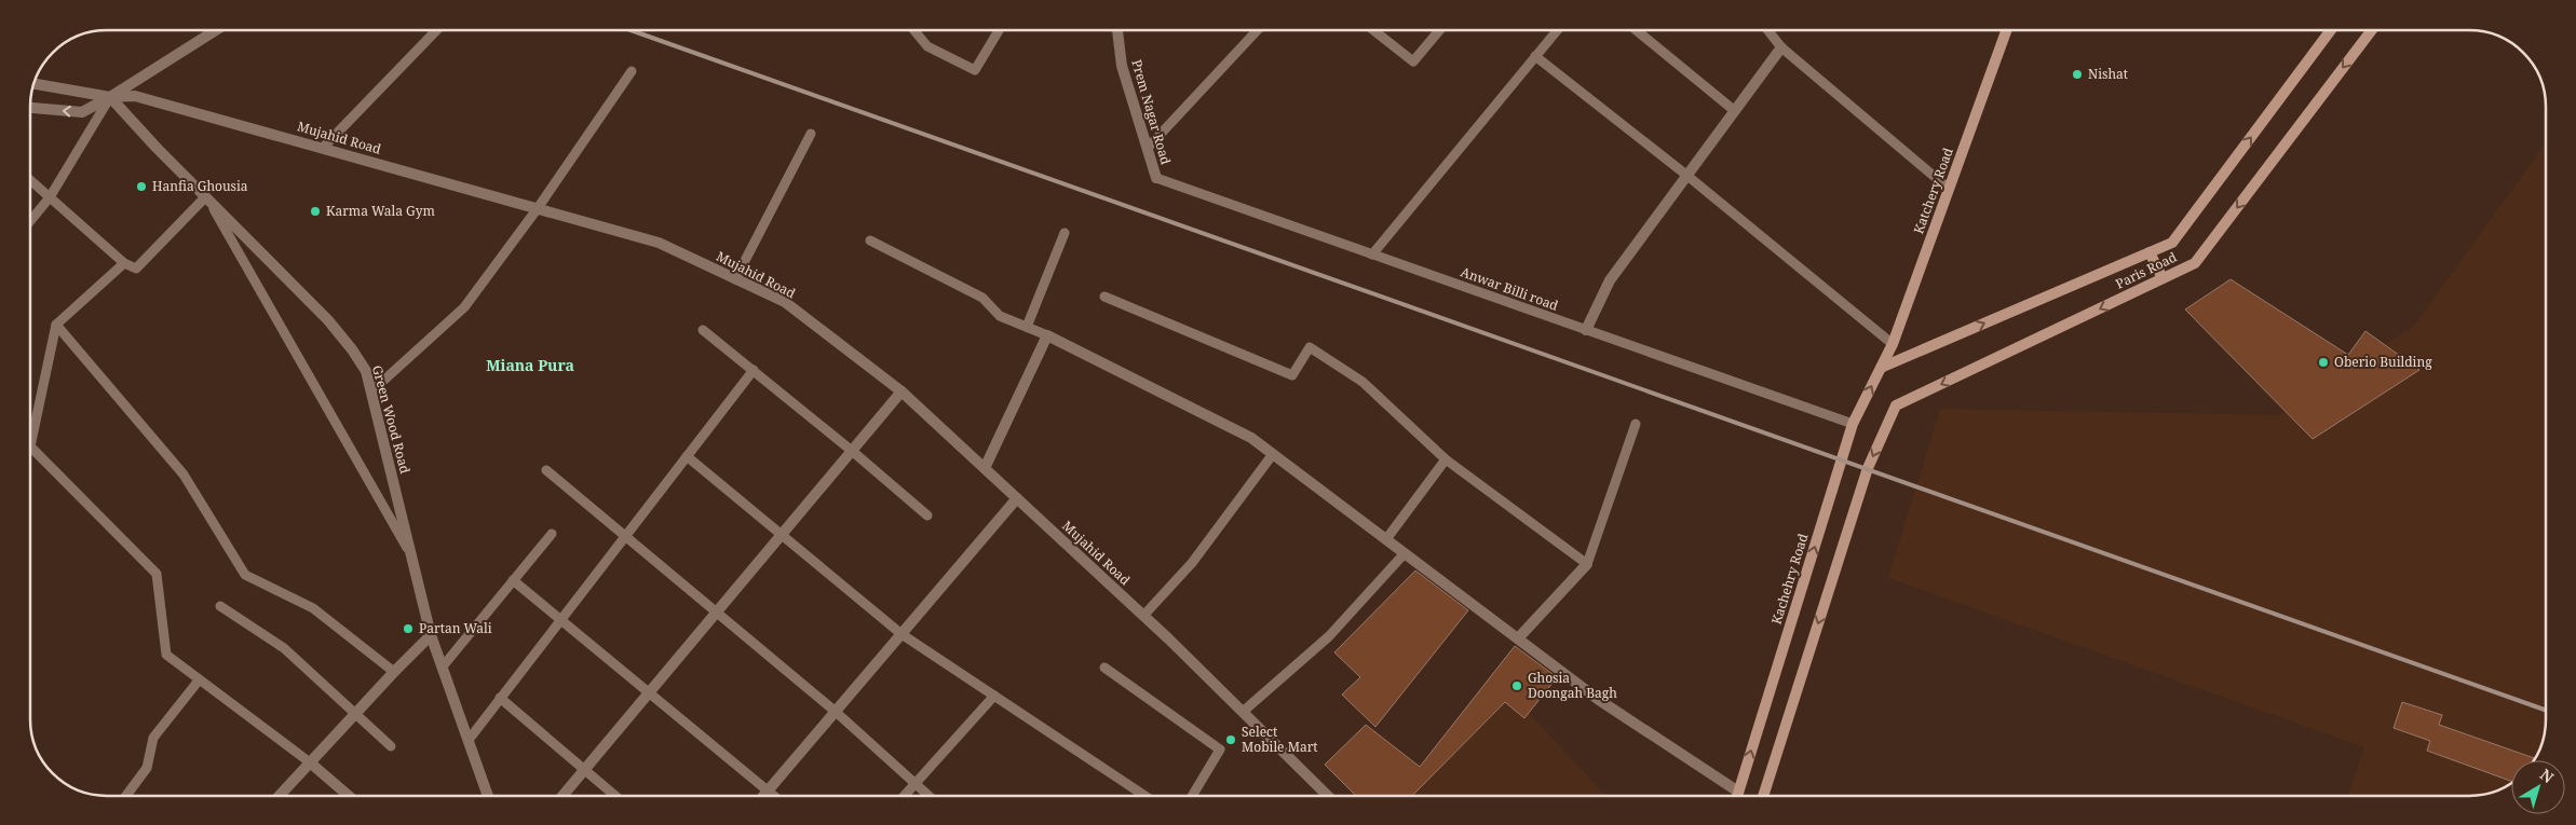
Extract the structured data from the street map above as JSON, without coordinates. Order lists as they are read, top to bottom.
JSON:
{
  "streets": {
    "main road": ["Katchery Road", "Paris Road", "Kachehry Road"],
    "street": ["Prem Nagar Road", "Mujahid Road", "Green Wood Road"],
    "lane": ["Anwar Billi road"]
  },
  "crossings": [
    ["Prem Nagar Road", "Anwar Billi road"],
    ["Mujahid Road", "Green Wood Road"],
    ["Katchery Road", "Paris Road"],
    ["Katchery Road", "Kachehry Road"],
    ["Paris Road", "Kachehry Road"],
    ["Anwar Billi road", "Kachehry Road"]
  ],
  "one_way": ["Kachehry Road"],
  "districts": ["Miana Pura"],
  "places": [
    "Nishat",
    "Hanfia Ghousia",
    "Karma Wala Gym",
    "Oberio Building",
    "Partan Wali",
    "Ghosia Doongah Bagh",
    "Select Mobile Mart"
  ],
  "north": "top right"
}
